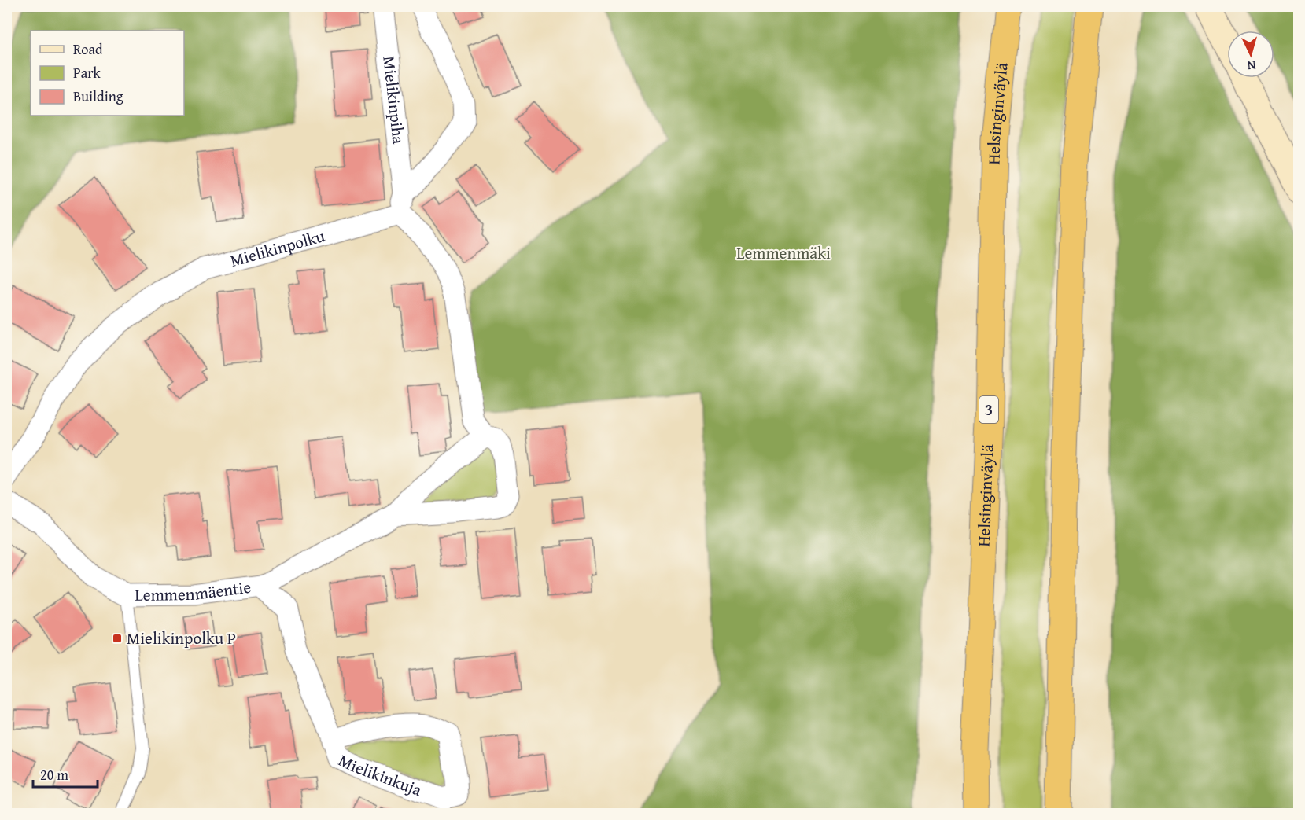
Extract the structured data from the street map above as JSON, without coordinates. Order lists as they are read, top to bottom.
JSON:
{
  "streets": {
    "highway": ["Helsinginväylä", "3"],
    "street": [
      "Mielikinpiha",
      "Mielikinpolku",
      "Lemmenmäentie",
      "Mielikinkuja"
    ]
  },
  "crossings": [
    ["Mielikinpiha", "Mielikinpolku"],
    ["Lemmenmäentie", "Mielikinkuja"]
  ],
  "parks": ["Lemmenmäki"],
  "places": {
    "transit": ["Mielikinpolku P"]
  },
  "legend": ["Road", "Park", "Building"],
  "scale_bar": "20 m",
  "north": "bottom"
}
